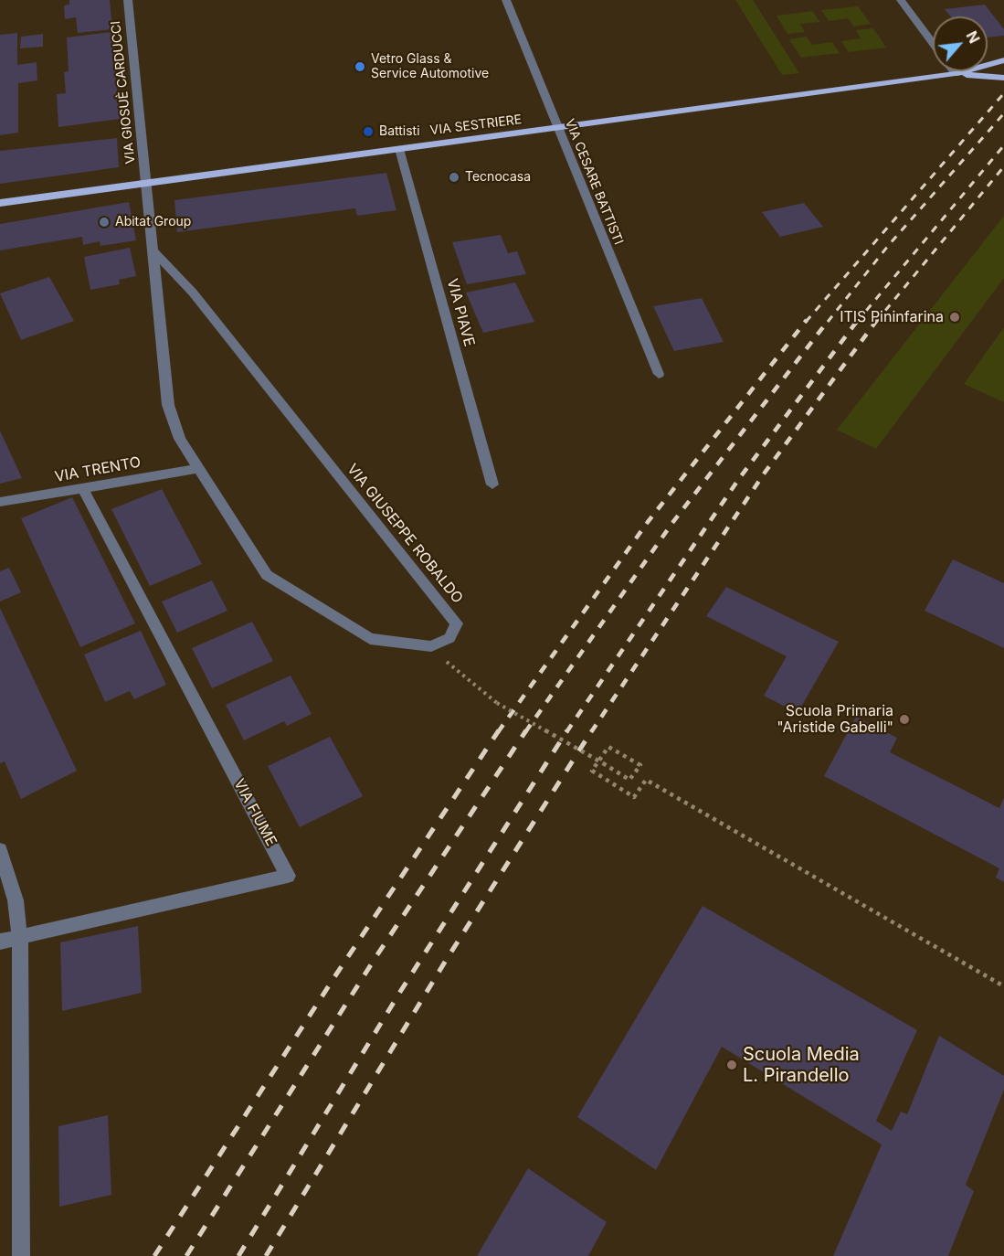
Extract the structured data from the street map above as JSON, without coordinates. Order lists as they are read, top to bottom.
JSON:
{
  "streets": {
    "main road": ["VIA SESTRIERE"],
    "street": [
      "VIA GIOSUÈ CARDUCCI",
      "VIA CESARE BATTISTI",
      "VIA PIAVE",
      "VIA TRENTO",
      "VIA GIUSEPPE ROBALDO",
      "VIA FIUME"
    ]
  },
  "crossings": [
    ["VIA GIOSUÈ CARDUCCI", "VIA SESTRIERE"],
    ["VIA GIOSUÈ CARDUCCI", "VIA GIUSEPPE ROBALDO"],
    ["VIA SESTRIERE", "VIA CESARE BATTISTI"],
    ["VIA SESTRIERE", "VIA PIAVE"],
    ["VIA SESTRIERE", "VIA GIUSEPPE ROBALDO"],
    ["VIA TRENTO", "VIA GIUSEPPE ROBALDO"],
    ["VIA TRENTO", "VIA FIUME"]
  ],
  "places": [
    "Vetro Glass & Service Automotive",
    "Battisti",
    "Tecnocasa",
    "Abitat Group",
    "ITIS Pininfarina",
    "Scuola Primaria \"Aristide Gabelli\"",
    "Scuola Media L. Pirandello"
  ],
  "north": "top right"
}
